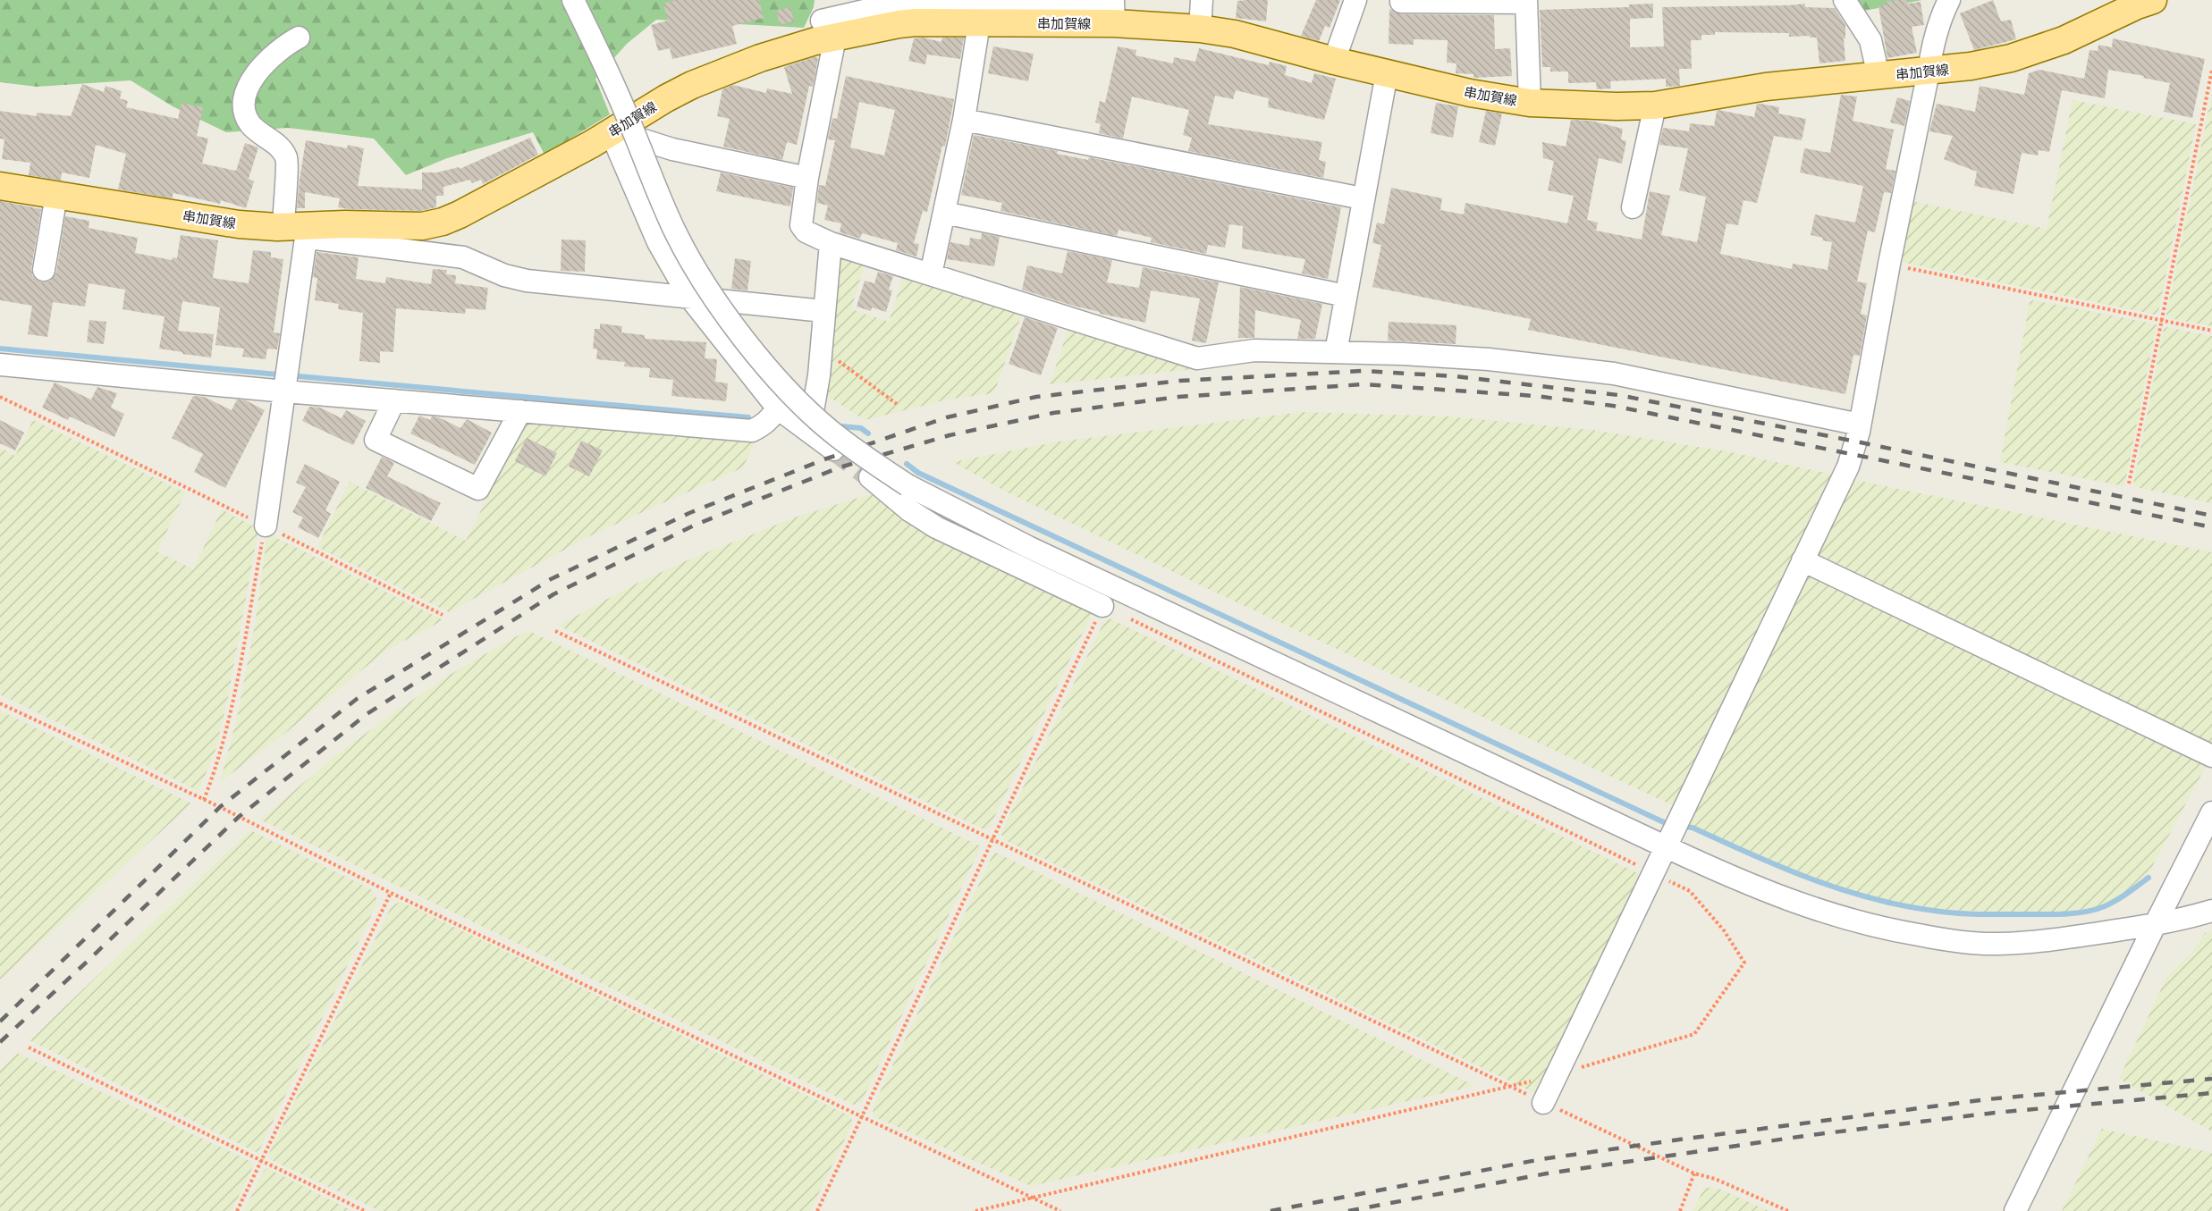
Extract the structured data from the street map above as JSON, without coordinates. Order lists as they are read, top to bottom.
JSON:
{
  "streets": {
    "main road": ["串加賀線"]
  }
}
